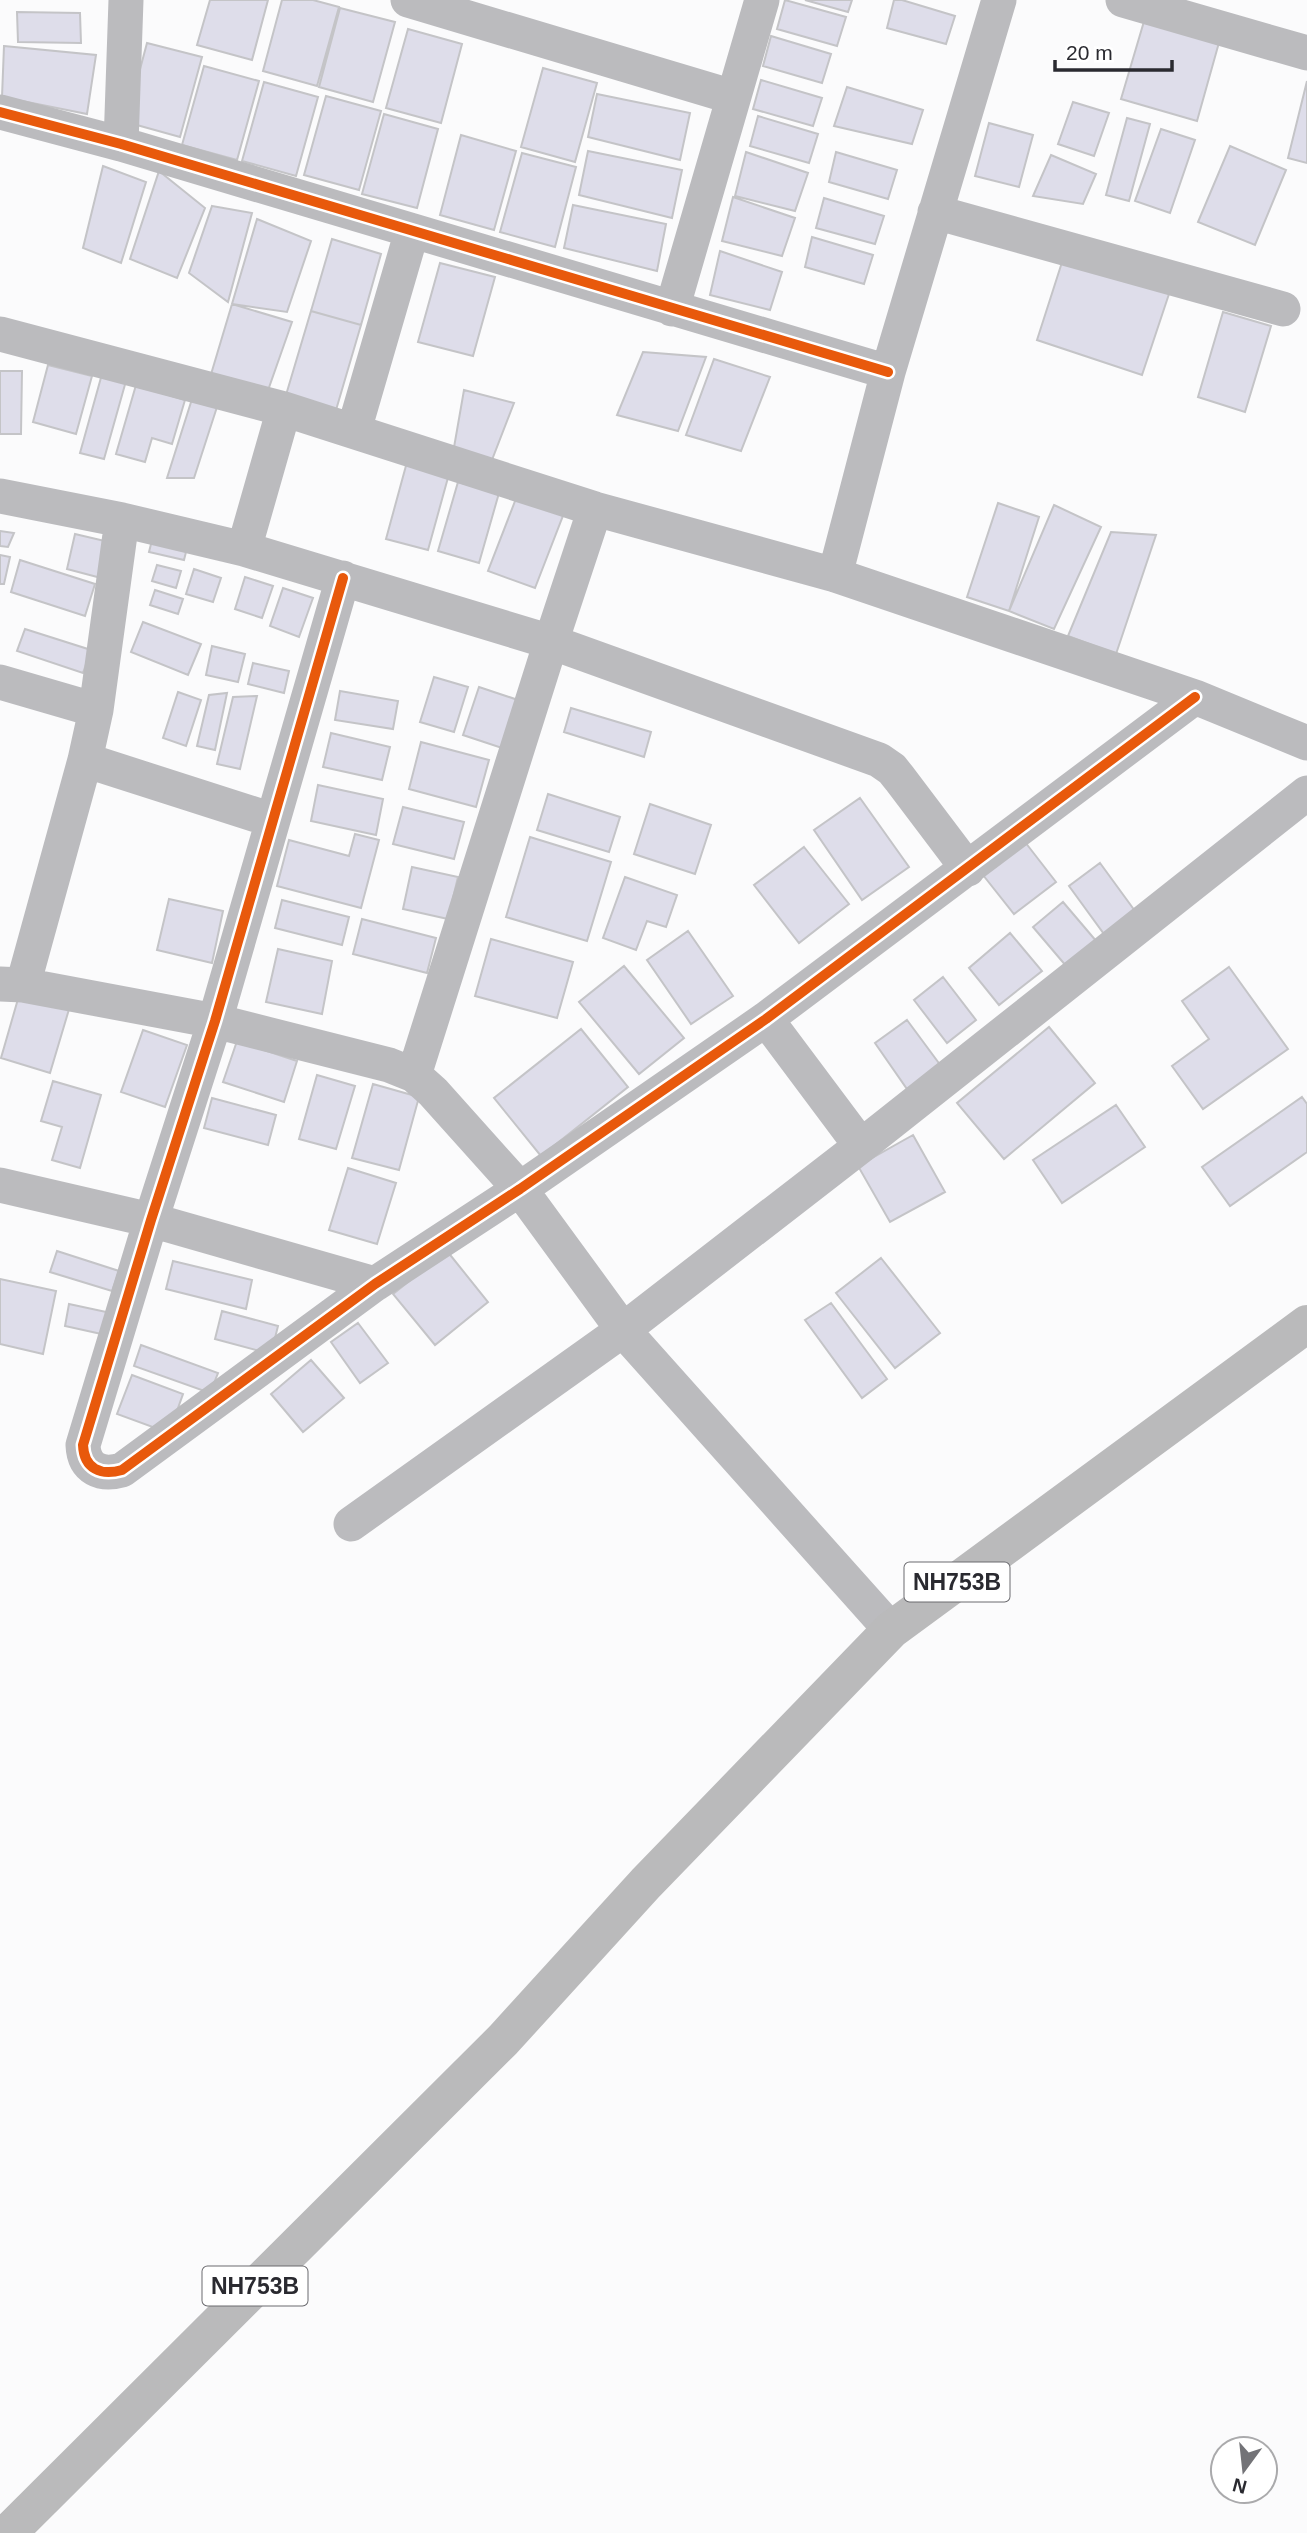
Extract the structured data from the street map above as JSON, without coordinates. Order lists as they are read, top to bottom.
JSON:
{
  "streets": {
    "highway": ["NH753B"]
  },
  "scale_bar": "20 m",
  "north": "bottom"
}
